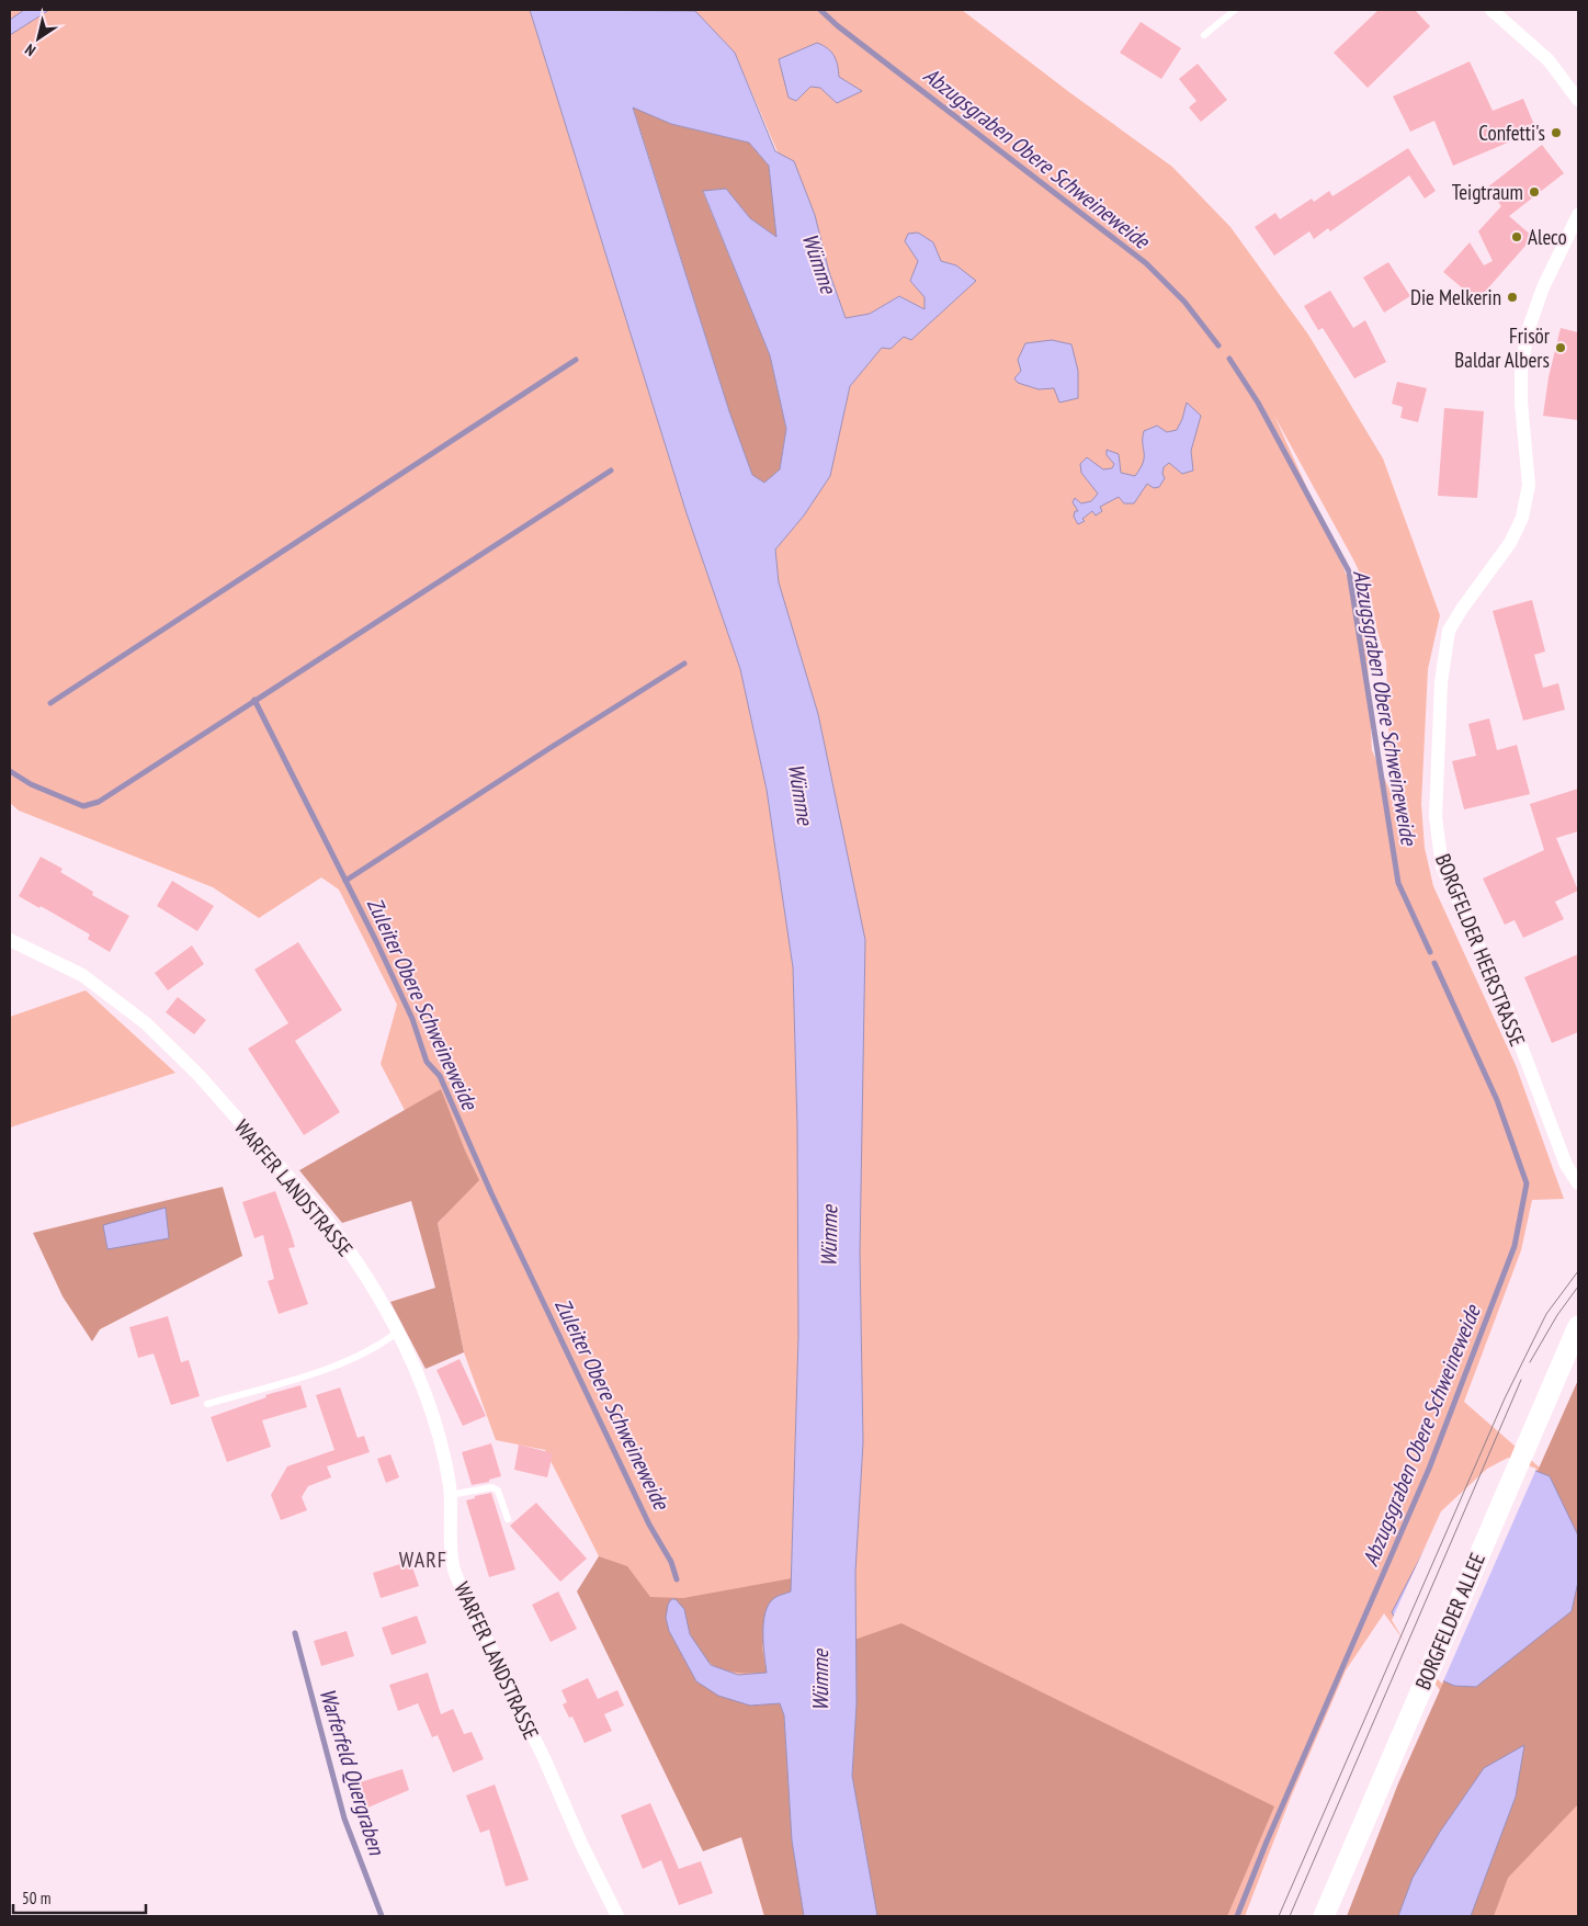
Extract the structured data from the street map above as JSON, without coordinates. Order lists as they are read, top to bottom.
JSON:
{
  "streets": {
    "main road": ["BORGFELDER ALLEE"],
    "street": ["BORGFELDER HEERSTRASSE", "WARFER LANDSTRASSE"]
  },
  "districts": ["WARF"],
  "water": [
    "Abzugsgraben Obere Schweineweide",
    "Wümme",
    "Zuleiter Obere Schweineweide",
    "Warferfeld Quergraben"
  ],
  "places": [
    "Confetti's",
    "Teigtraum",
    "Aleco",
    "Die Melkerin",
    "Frisör Baldar Albers"
  ],
  "scale_bar": "50 m",
  "north": "bottom left"
}
